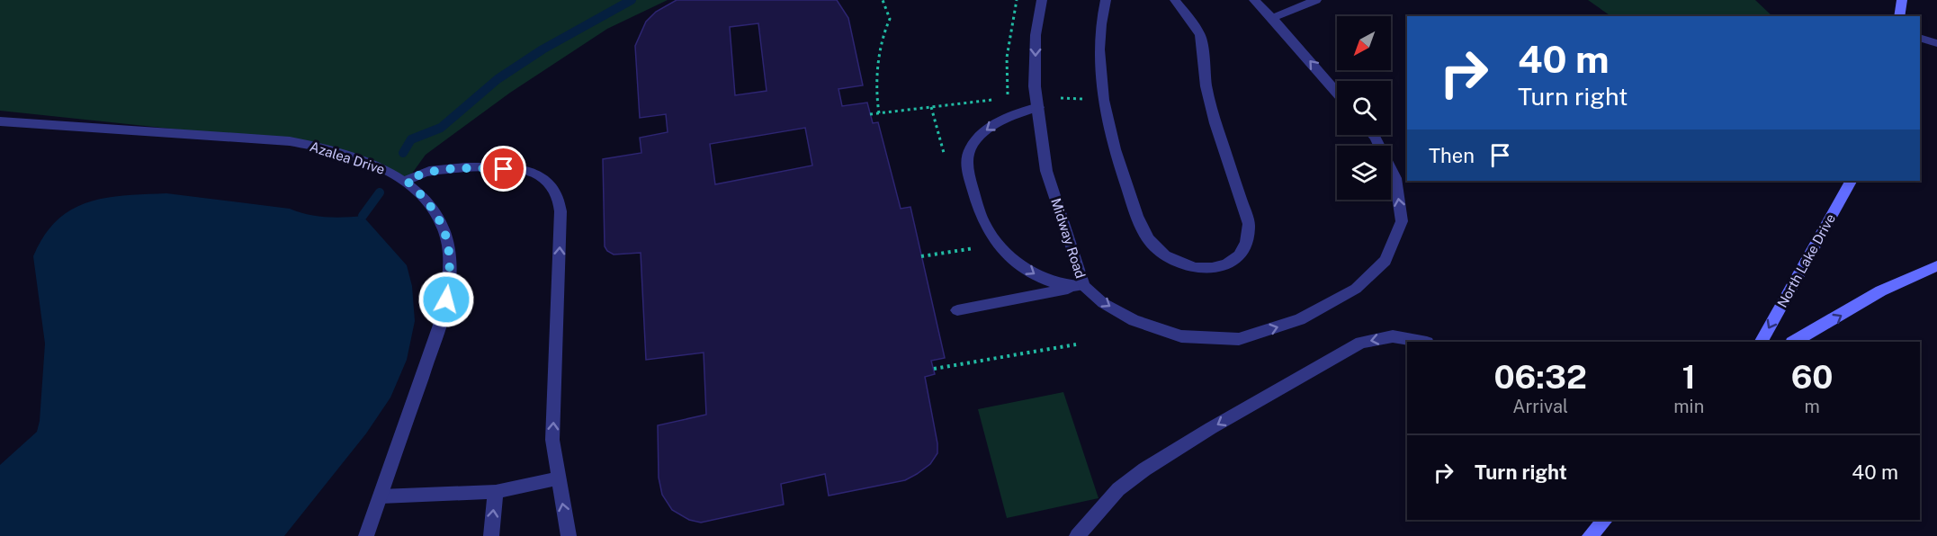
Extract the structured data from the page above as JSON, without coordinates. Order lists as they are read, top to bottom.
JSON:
{
  "streets": {
    "main road": ["North Lake Drive"],
    "street": ["Azalea Drive", "Midway Road"]
  },
  "one_way": ["North Lake Drive"],
  "north": "bottom left",
  "page": {
    "turn": ["40 m", "Turn right"],
    "then": "Then",
    "eta": [
      "06:32",
      "Arrival",
      "1",
      "min",
      "60",
      "m"
    ],
    "list": [
      {
        "name": "Turn right",
        "value": "40 m"
      }
    ]
  }
}
